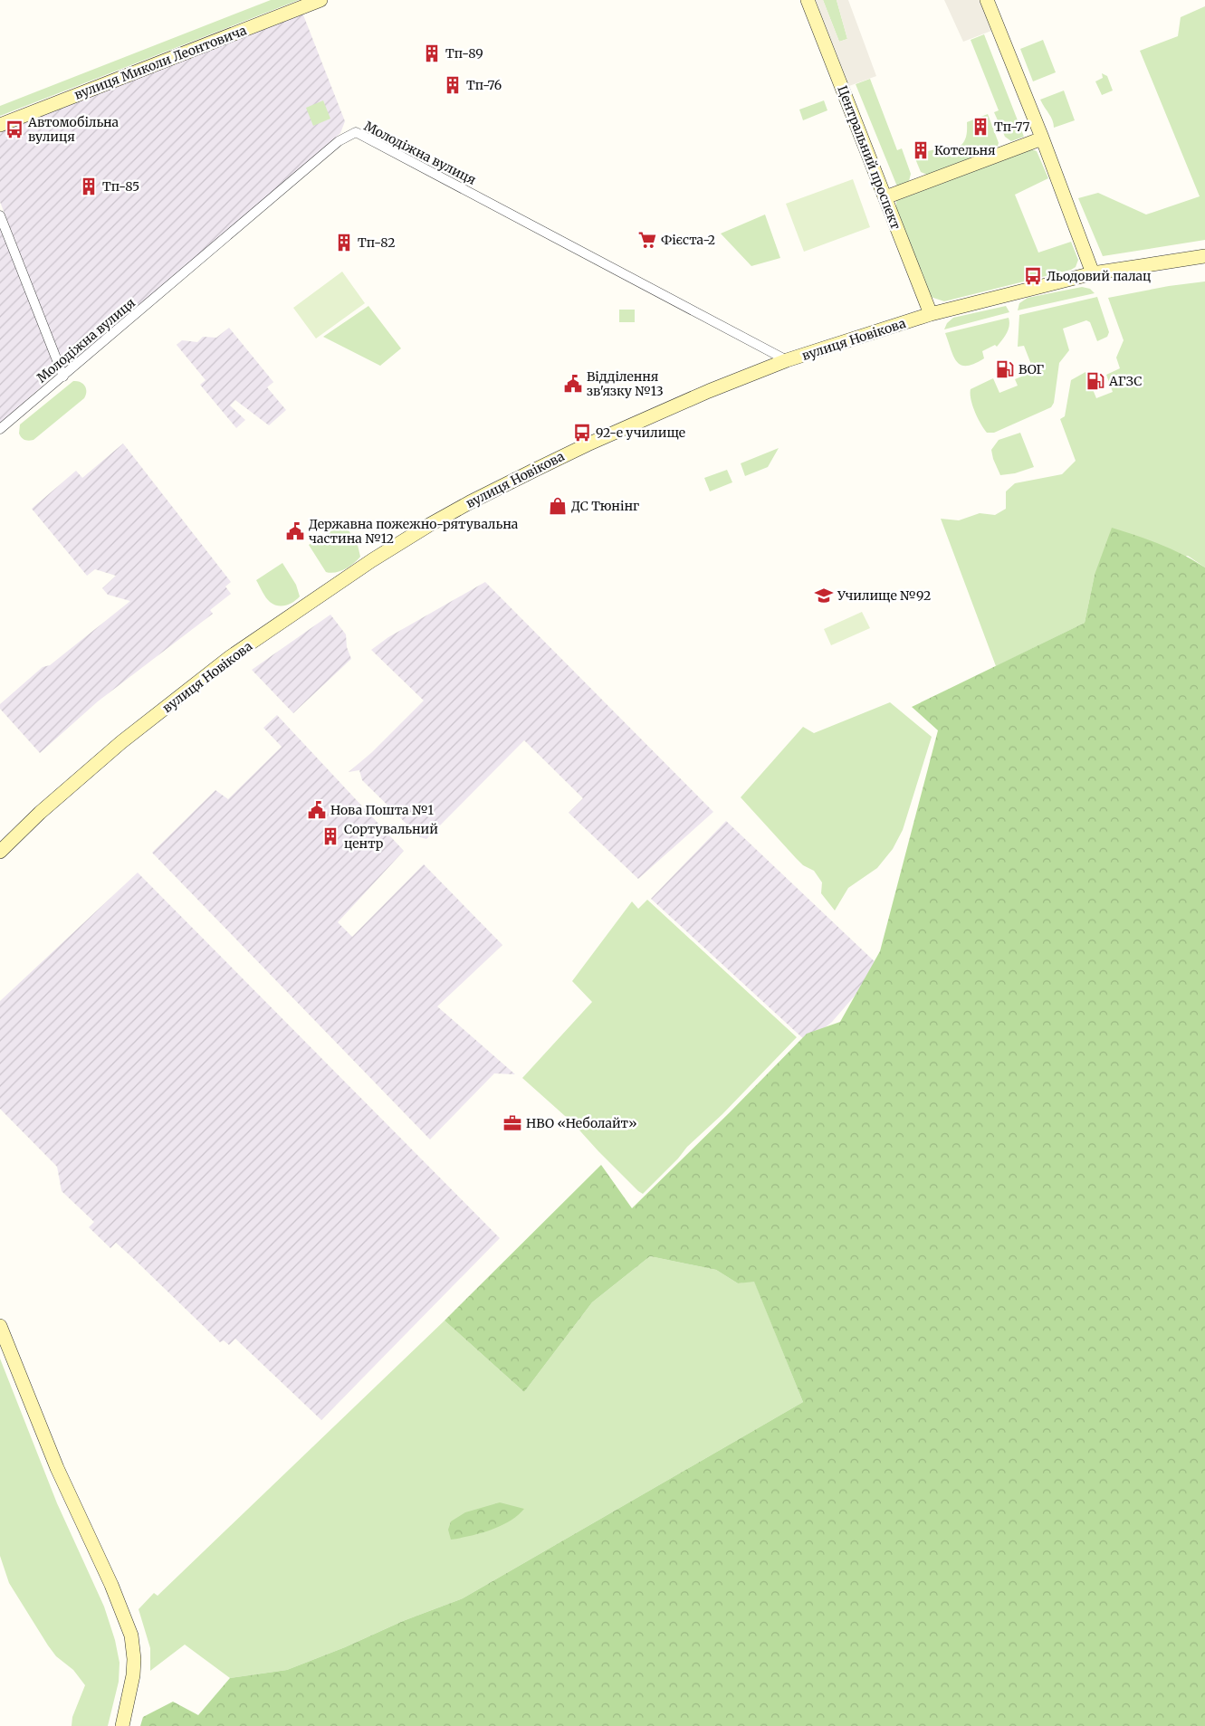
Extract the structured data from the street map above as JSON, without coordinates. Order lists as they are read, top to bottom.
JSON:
{
  "streets": {
    "street": [
      "вулиця Миколи Леонтовича",
      "Молодіжна вулиця",
      "Центральний проспект",
      "вулиця Новікова"
    ]
  },
  "crossings": [
    ["Молодіжна вулиця", "вулиця Новікова"],
    ["Центральний проспект", "вулиця Новікова"]
  ],
  "places": {
    "building": [
      "Тп-89",
      "Тп-76",
      "Тп-77",
      "Котельня",
      "Тп-85",
      "Тп-82",
      "Сортувальний центр"
    ],
    "bus stop": ["Автомобільна вулиця", "Льодовий палац", "92-е училище"],
    "supermarket": ["Фiєста-2"],
    "fuel station": ["ВОГ", "АГЗС"],
    "public building": ["Відділення зв'язку №13", "Державна пожежно-рятувальна частина №12", "Нова Пошта №1"],
    "shop": ["ДС Тюнінг"],
    "school or university": ["Училище №92"],
    "office": ["НВО «Неболайт»"]
  }
}
